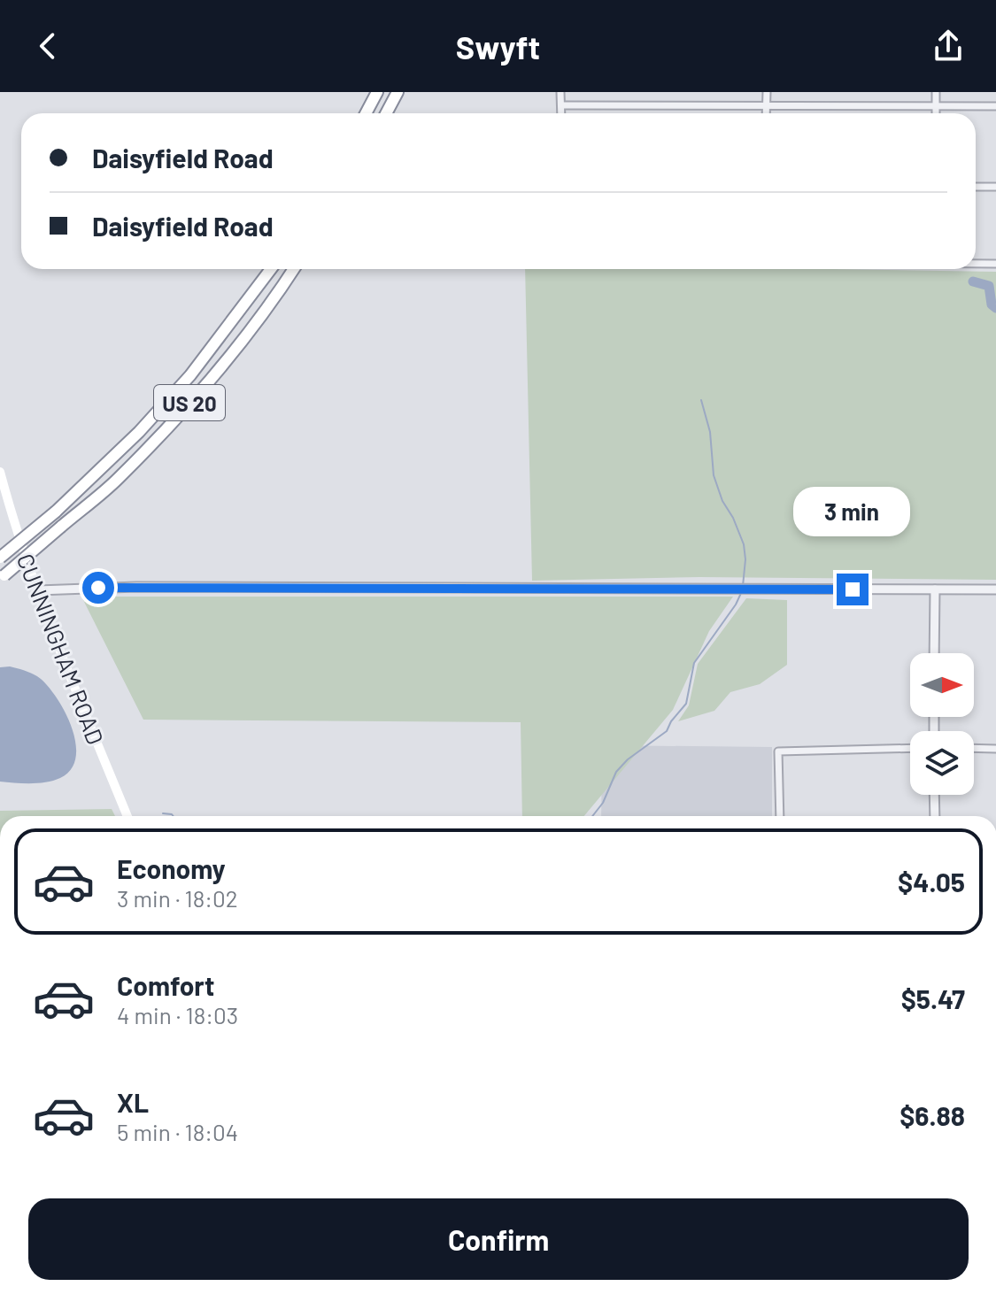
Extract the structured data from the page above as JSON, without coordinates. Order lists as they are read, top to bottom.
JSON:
{
  "streets": {
    "highway": ["US 20"],
    "main road": ["CUNNINGHAM ROAD"]
  },
  "north": "right",
  "page": {
    "header": "Swyft",
    "banner": ["Daisyfield Road", "Daisyfield Road"],
    "bubble": "3 min",
    "list": [
      {
        "name": "Economy",
        "note": "3 min · 18:02",
        "value": "$4.05"
      },
      {
        "name": "Comfort",
        "note": "4 min · 18:03",
        "value": "$5.47"
      },
      {
        "name": "XL",
        "note": "5 min · 18:04",
        "value": "$6.88"
      }
    ],
    "buttons": "Confirm"
  }
}
